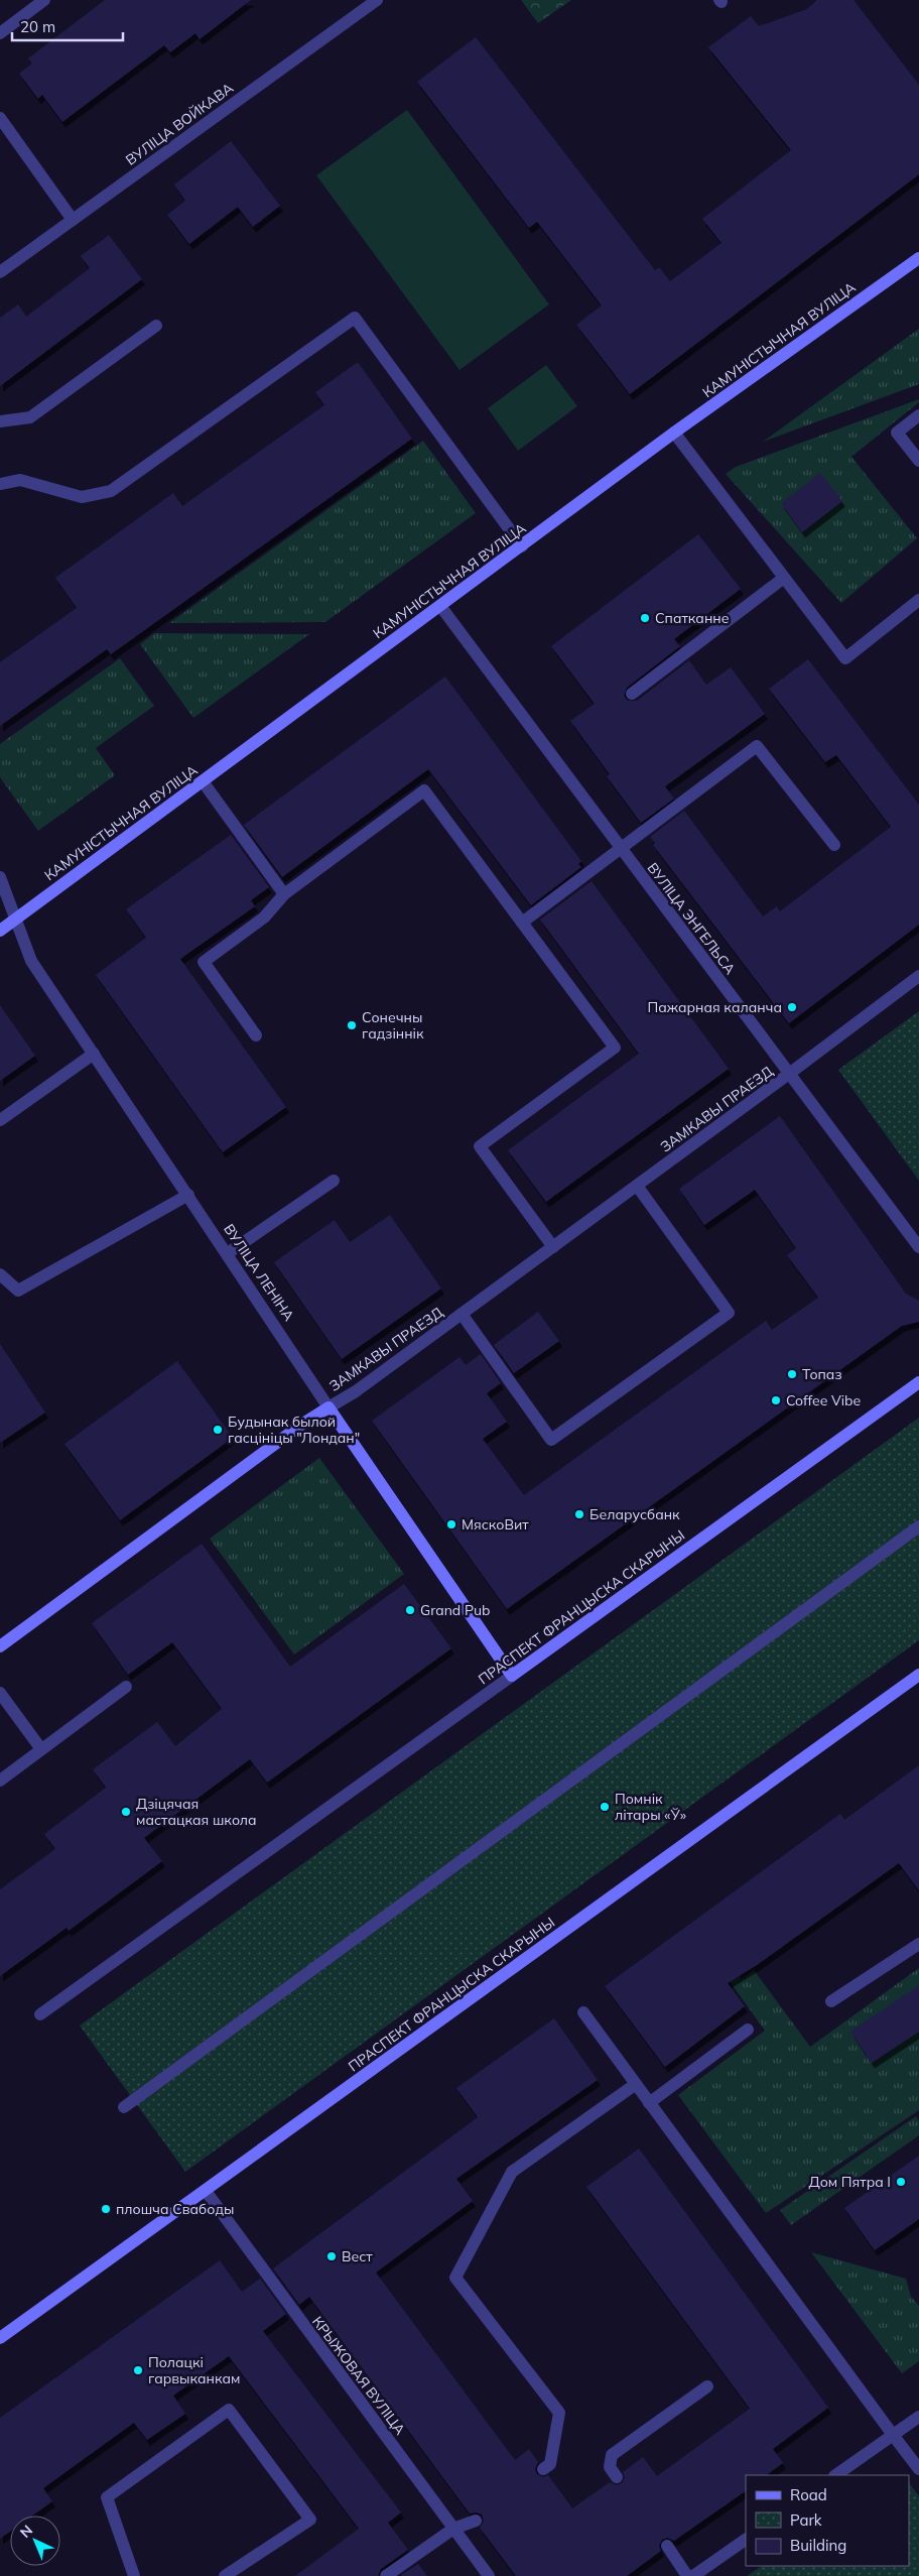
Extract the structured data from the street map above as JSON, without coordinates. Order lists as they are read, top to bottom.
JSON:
{
  "streets": {
    "street": [
      "ВУЛІЦА ВОЙКАВА",
      "КАМУНІСТЫЧНАЯ ВУЛІЦА",
      "ВУЛІЦА ЭНГЕЛЬСА",
      "ЗАМКАВЫ ПРАЕЗД",
      "ВУЛІЦА ЛЕНІНА",
      "ПРАСПЕКТ ФРАНЦЫСКА СКАРЫНЫ",
      "КРЫЖОВАЯ ВУЛІЦА"
    ]
  },
  "crossings": [
    ["КАМУНІСТЫЧНАЯ ВУЛІЦА", "ВУЛІЦА ЭНГЕЛЬСА"],
    ["КАМУНІСТЫЧНАЯ ВУЛІЦА", "ВУЛІЦА ЛЕНІНА"],
    ["ВУЛІЦА ЭНГЕЛЬСА", "ЗАМКАВЫ ПРАЕЗД"],
    ["ЗАМКАВЫ ПРАЕЗД", "ВУЛІЦА ЛЕНІНА"],
    ["ВУЛІЦА ЛЕНІНА", "ПРАСПЕКТ ФРАНЦЫСКА СКАРЫНЫ"],
    ["ПРАСПЕКТ ФРАНЦЫСКА СКАРЫНЫ", "КРЫЖОВАЯ ВУЛІЦА"]
  ],
  "places": [
    "Спатканне",
    "Пажарная каланча",
    "Сонечны гадзіннік",
    "Топаз",
    "Coffee Vibe",
    "Будынак былой гасцініцы \"Лондан\"",
    "Беларусбанк",
    "МяскоВит",
    "Grand Pub",
    "Помнік літары «Ў»",
    "Дзіцячая мастацкая школа",
    "Дом Пятра І",
    "плошча Свабоды",
    "Вест",
    "Полацкі гарвыканкам"
  ],
  "legend": ["Road", "Park", "Building"],
  "scale_bar": "20 m",
  "north": "top left"
}
